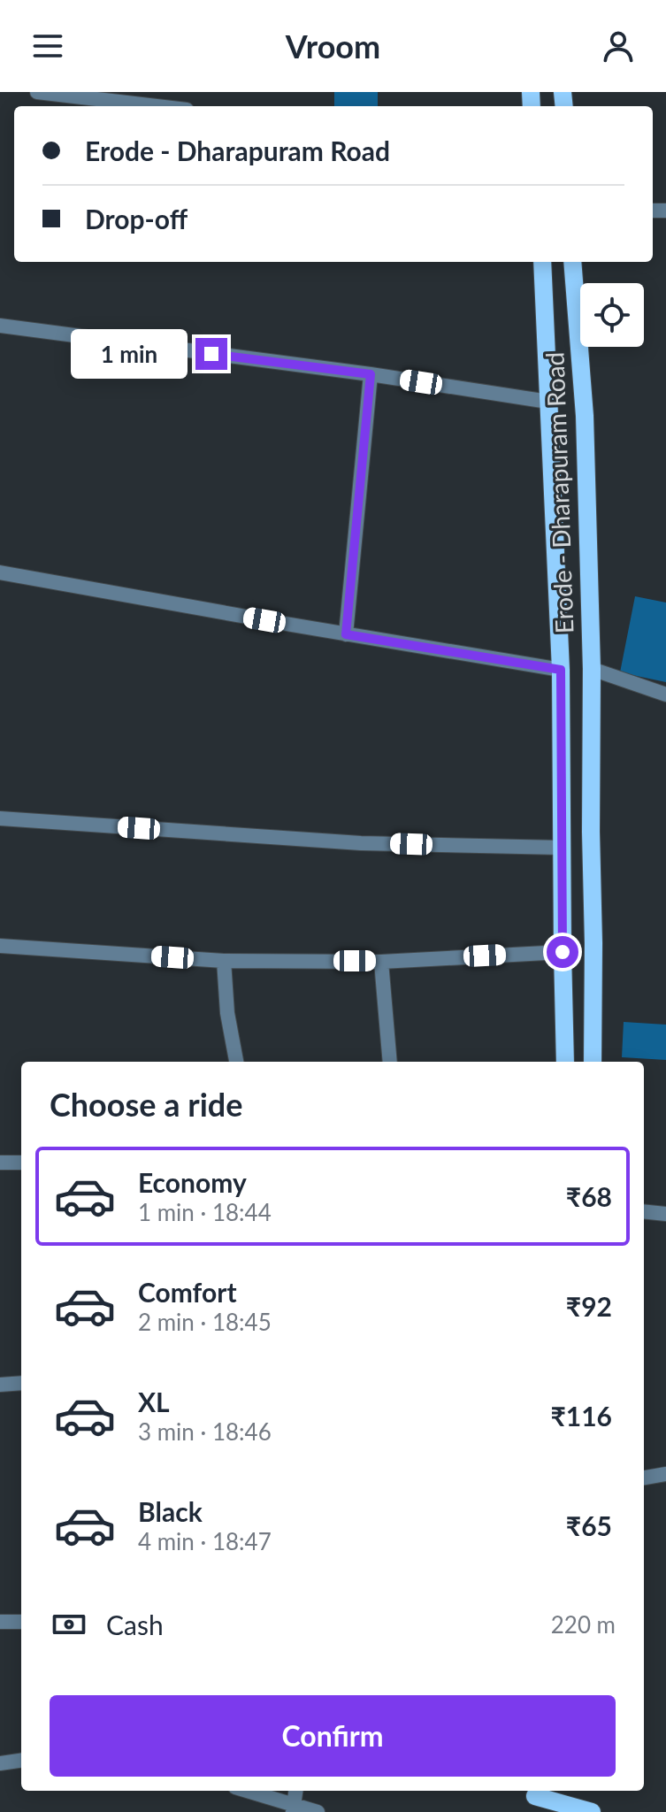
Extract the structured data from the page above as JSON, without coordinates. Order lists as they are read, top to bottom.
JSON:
{
  "streets": {
    "main road": ["Erode - Dharapuram Road"]
  },
  "page": {
    "header": "Vroom",
    "banner": ["Erode - Dharapuram Road", "Drop-off"],
    "bubble": "1 min",
    "heading": "Choose a ride",
    "list": [
      {
        "name": "Economy",
        "note": "1 min · 18:44",
        "value": "₹68"
      },
      {
        "name": "Comfort",
        "note": "2 min · 18:45",
        "value": "₹92"
      },
      {
        "name": "XL",
        "note": "3 min · 18:46",
        "value": "₹116"
      },
      {
        "name": "Black",
        "note": "4 min · 18:47",
        "value": "₹65"
      }
    ],
    "pay": ["Cash", "220 m"],
    "buttons": "Confirm"
  }
}
